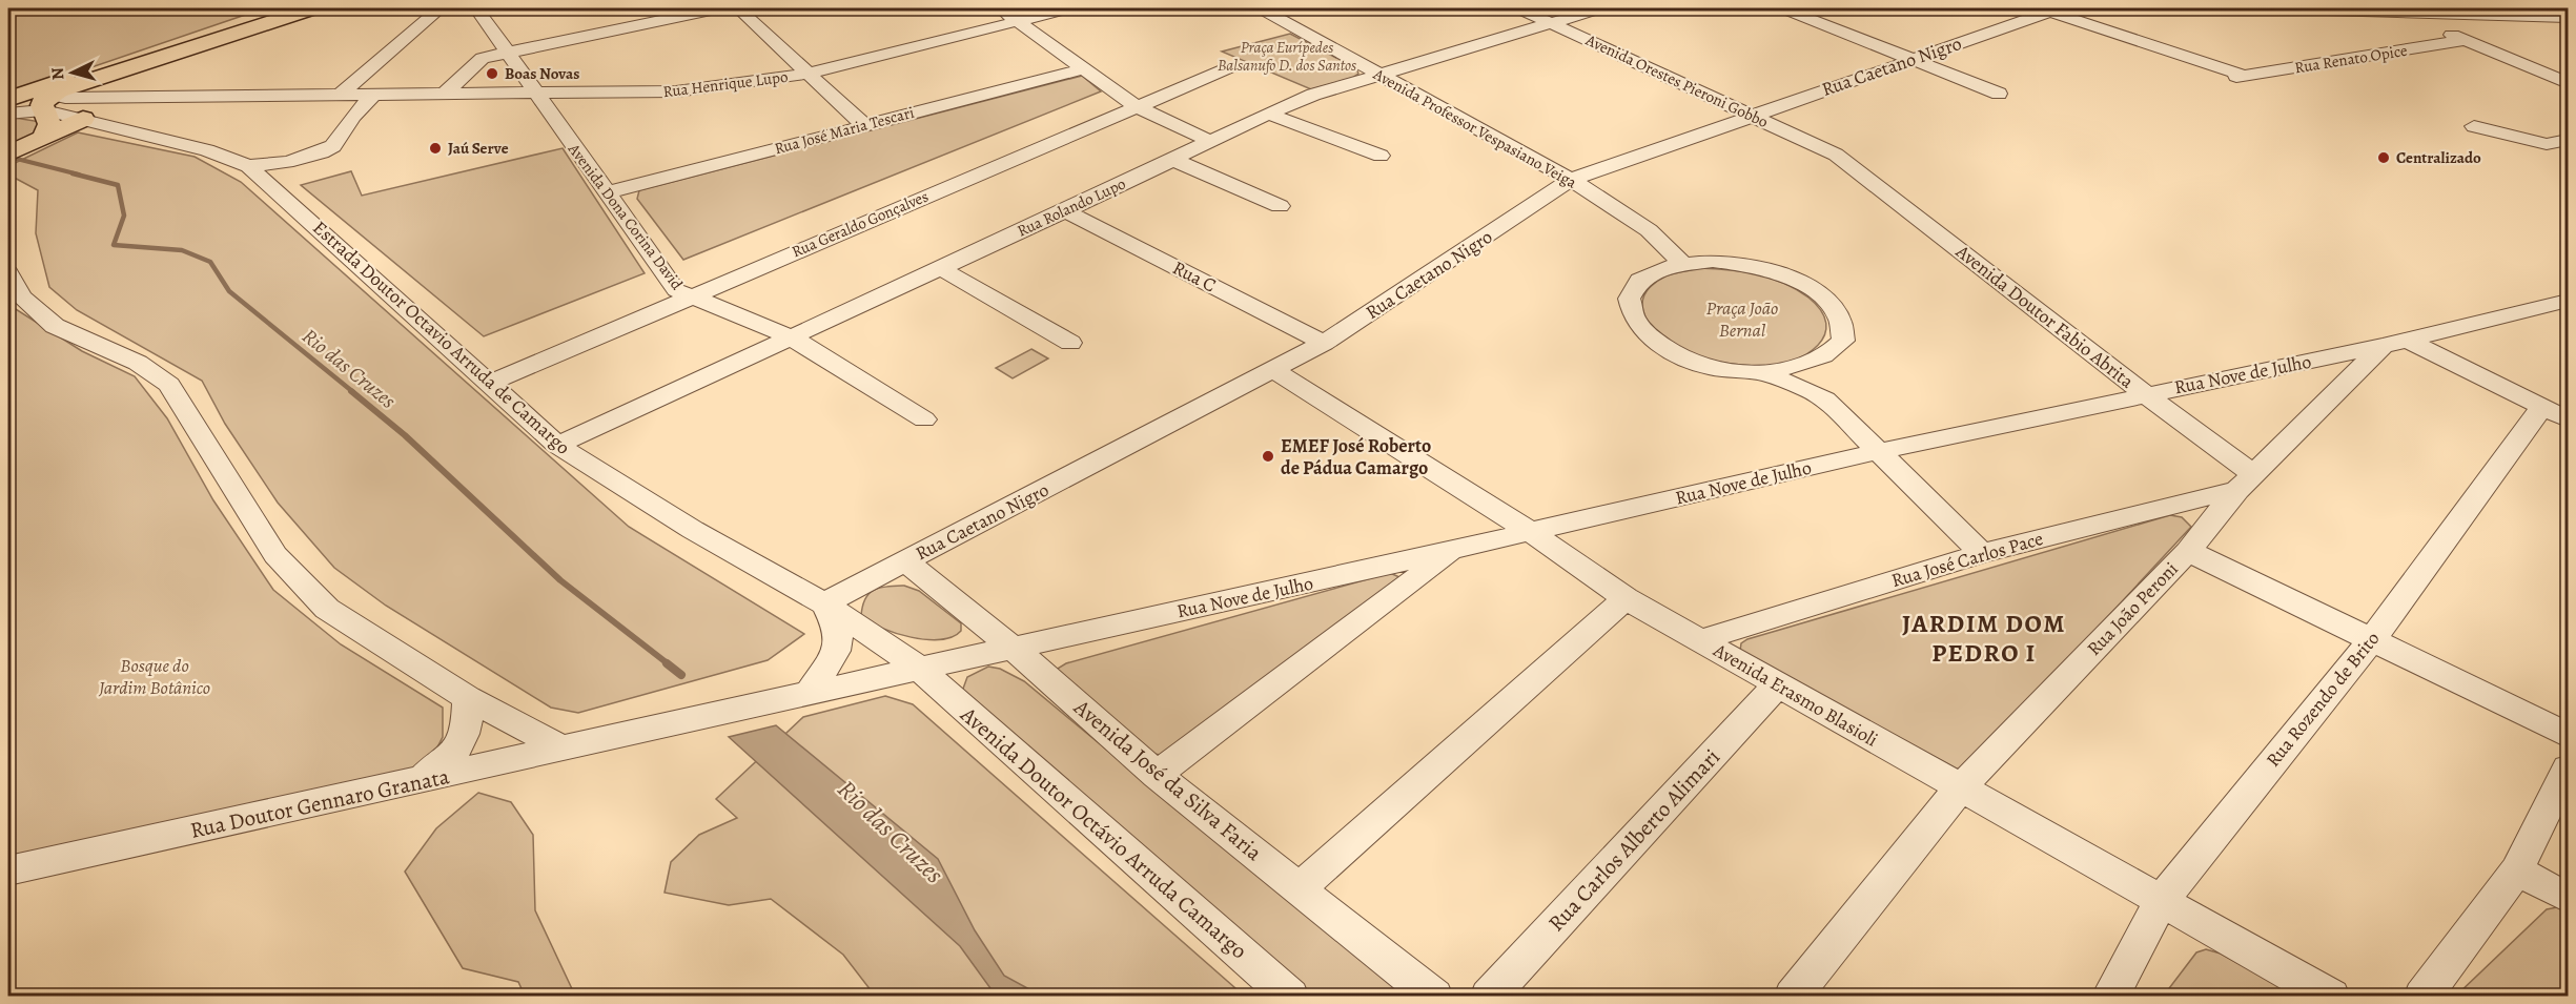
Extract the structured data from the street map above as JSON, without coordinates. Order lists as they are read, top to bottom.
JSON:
{
  "streets": {
    "street": [
      "Rua Renato Opice",
      "Rua Caetano Nigro",
      "Avenida Orestes Pieroni Gobbo",
      "Rua Henrique Lupo",
      "Avenida Professor Vespasiano Veiga",
      "Rua José Maria Tescari",
      "Rua Rolando Lupo",
      "Avenida Dona Corina David",
      "Rua Geraldo Gonçalves",
      "Rua C",
      "Avenida Doutor Fabio Abrita",
      "Estrada Doutor Octavio Arruda de Camargo",
      "Rua Nove de Julho",
      "Rua José Carlos Pace",
      "Rua João Peroni",
      "Avenida Erasmo Blasioli",
      "Rua Rozendo de Brito",
      "Avenida José da Silva Faria",
      "Rua Doutor Gennaro Granata",
      "Avenida Doutor Octávio Arruda Camargo",
      "Rua Carlos Alberto Alimari"
    ]
  },
  "crossings": [
    ["Rua Renato Opice", "Rua Caetano Nigro"],
    ["Rua Caetano Nigro", "Avenida Orestes Pieroni Gobbo"],
    ["Rua Caetano Nigro", "Avenida Professor Vespasiano Veiga"],
    ["Rua Caetano Nigro", "Rua C"],
    ["Rua Caetano Nigro", "Estrada Doutor Octavio Arruda de Camargo"],
    ["Rua Caetano Nigro", "Avenida Erasmo Blasioli"],
    ["Rua Caetano Nigro", "Avenida José da Silva Faria"],
    ["Avenida Orestes Pieroni Gobbo", "Rua Rolando Lupo"],
    ["Avenida Orestes Pieroni Gobbo", "Avenida Doutor Fabio Abrita"],
    ["Rua Henrique Lupo", "Avenida Dona Corina David"],
    ["Rua Henrique Lupo", "Estrada Doutor Octavio Arruda de Camargo"],
    ["Avenida Professor Vespasiano Veiga", "Rua Rolando Lupo"],
    ["Rua José Maria Tescari", "Avenida Dona Corina David"],
    ["Rua Rolando Lupo", "Avenida Dona Corina David"],
    ["Rua Rolando Lupo", "Rua C"],
    ["Rua Rolando Lupo", "Estrada Doutor Octavio Arruda de Camargo"],
    ["Avenida Dona Corina David", "Rua Geraldo Gonçalves"],
    ["Rua Geraldo Gonçalves", "Estrada Doutor Octavio Arruda de Camargo"],
    ["Avenida Doutor Fabio Abrita", "Rua Nove de Julho"],
    ["Avenida Doutor Fabio Abrita", "Rua José Carlos Pace"],
    ["Avenida Doutor Fabio Abrita", "Rua João Peroni"],
    ["Estrada Doutor Octavio Arruda de Camargo", "Rua Nove de Julho"],
    ["Estrada Doutor Octavio Arruda de Camargo", "Avenida Doutor Octávio Arruda Camargo"],
    ["Rua Nove de Julho", "Rua João Peroni"],
    ["Rua Nove de Julho", "Avenida Erasmo Blasioli"],
    ["Rua Nove de Julho", "Avenida José da Silva Faria"],
    ["Rua Nove de Julho", "Avenida Doutor Octávio Arruda Camargo"],
    ["Rua José Carlos Pace", "Rua João Peroni"],
    ["Rua José Carlos Pace", "Avenida Erasmo Blasioli"],
    ["Rua João Peroni", "Avenida Erasmo Blasioli"],
    ["Avenida Erasmo Blasioli", "Rua Rozendo de Brito"],
    ["Avenida Erasmo Blasioli", "Rua Carlos Alberto Alimari"]
  ],
  "districts": ["JARDIM DOM PEDRO I"],
  "water": ["Rio das Cruzes"],
  "parks": ["Praça Eurípedes Balsanufo D. dos Santos", "Praça João Bernal", "Bosque do Jardim Botânico"],
  "places": [
    "Boas Novas",
    "Jaú Serve",
    "Centralizado",
    "EMEF José Roberto de Pádua Camargo"
  ],
  "north": "left"
}
